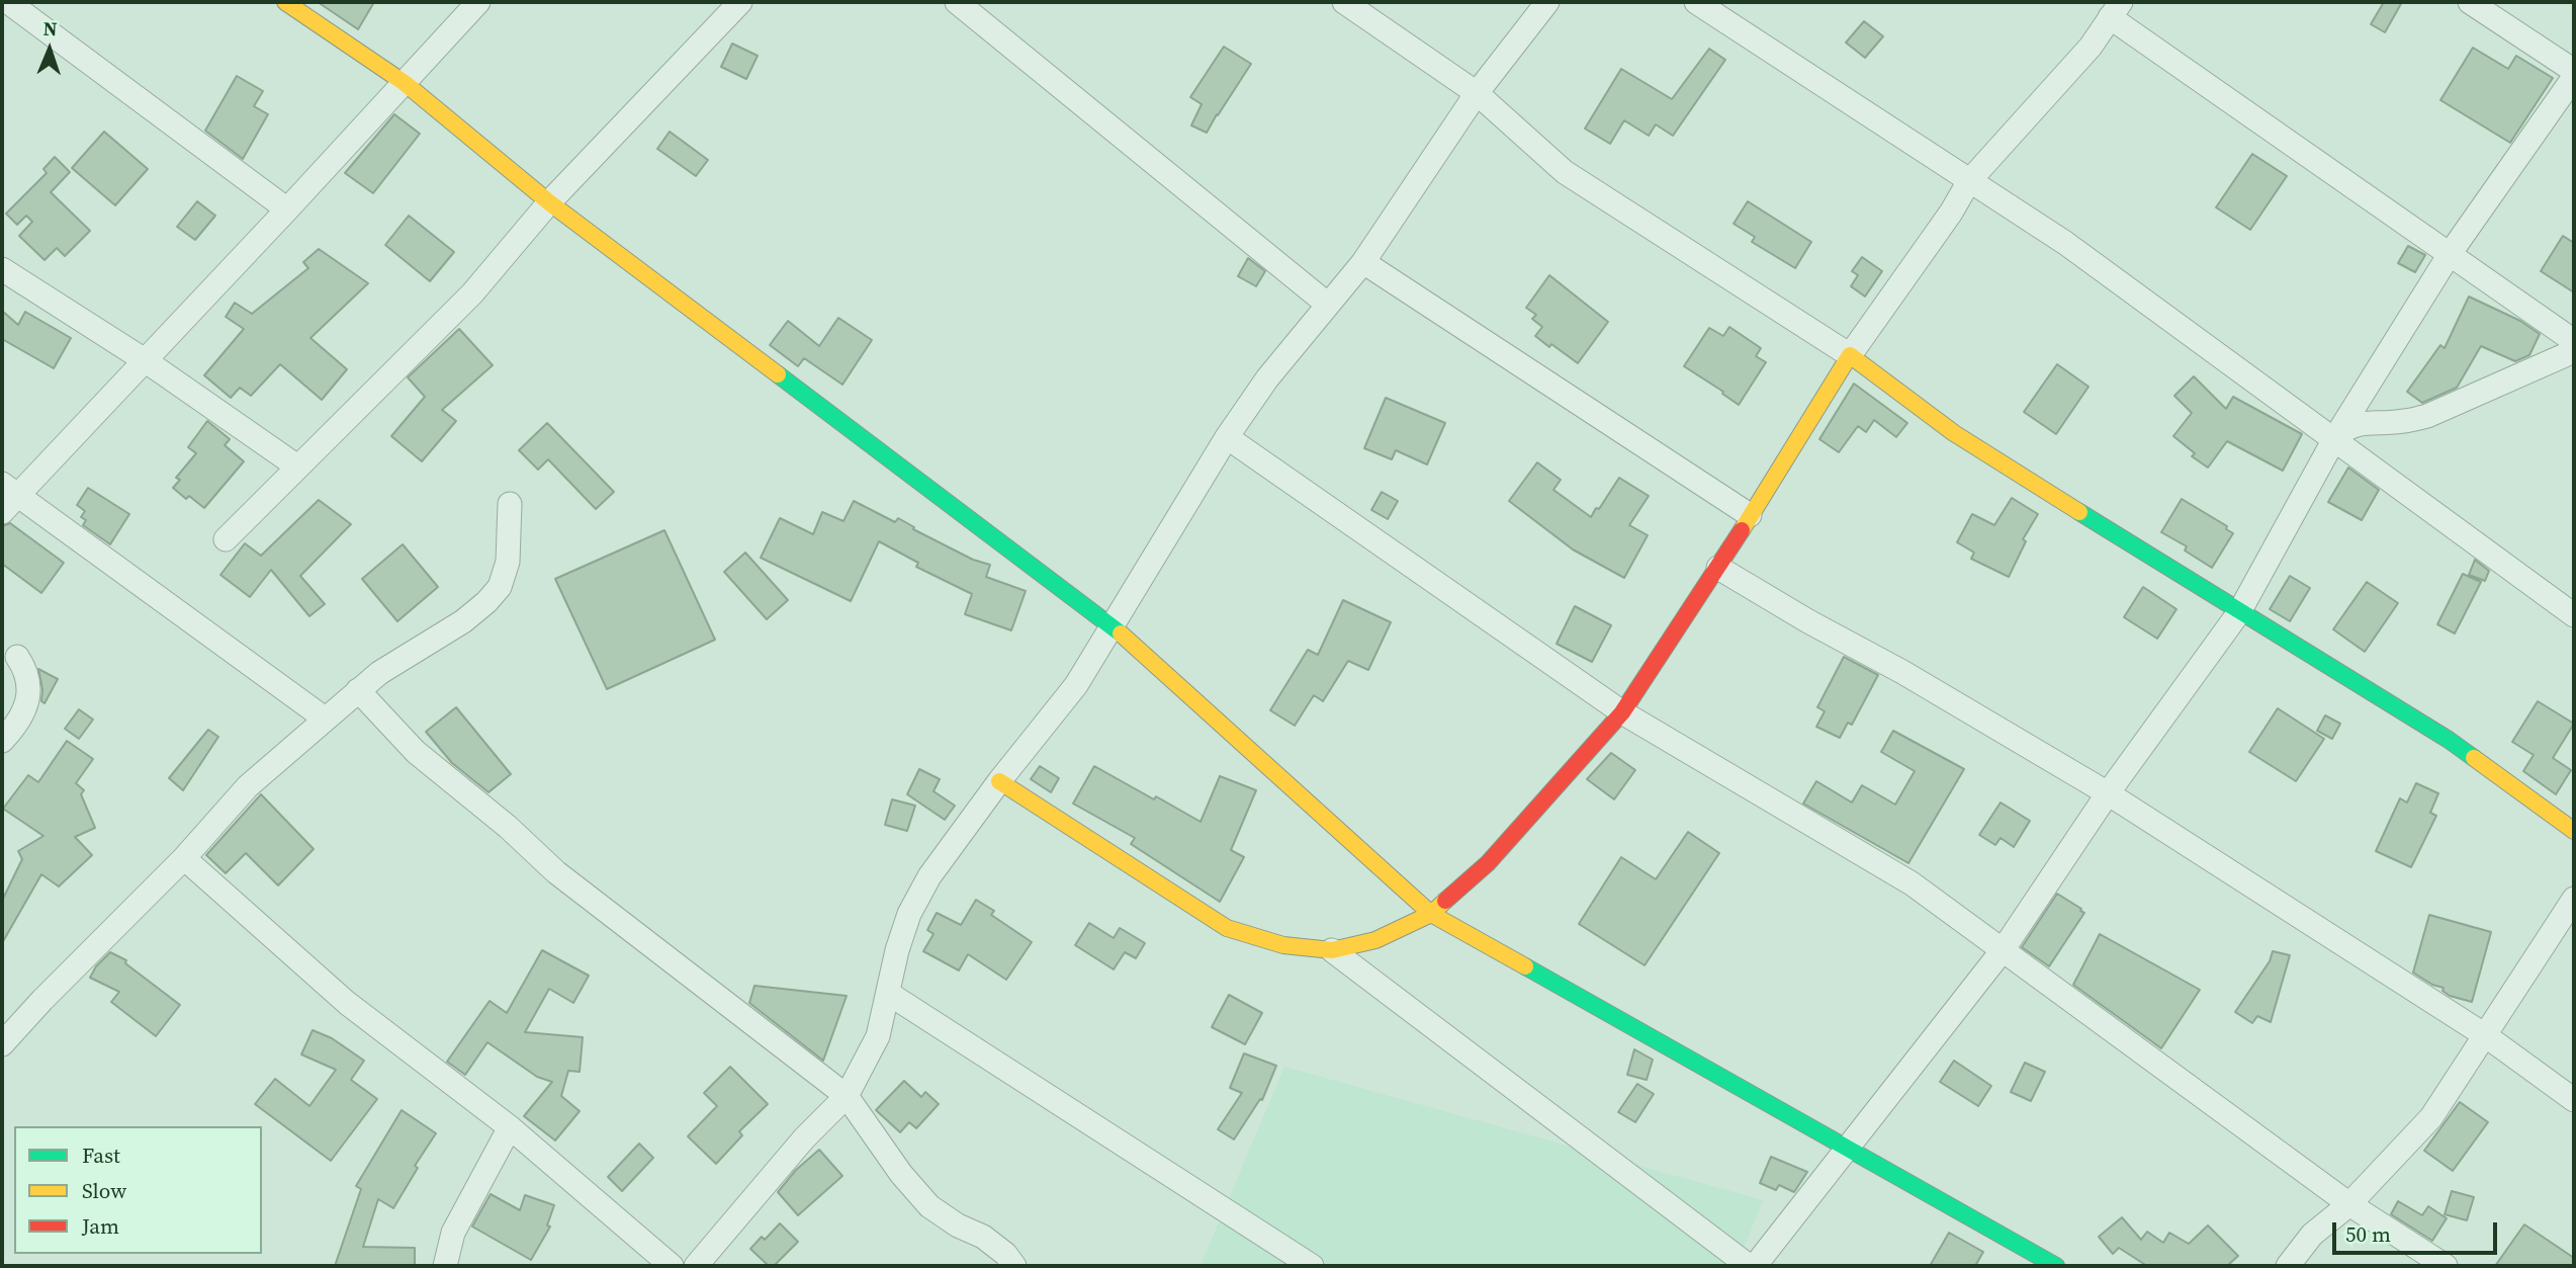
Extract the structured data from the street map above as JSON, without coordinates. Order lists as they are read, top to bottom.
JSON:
{
  "legend": ["Fast", "Slow", "Jam"],
  "scale_bar": "50 m",
  "north": "top"
}
